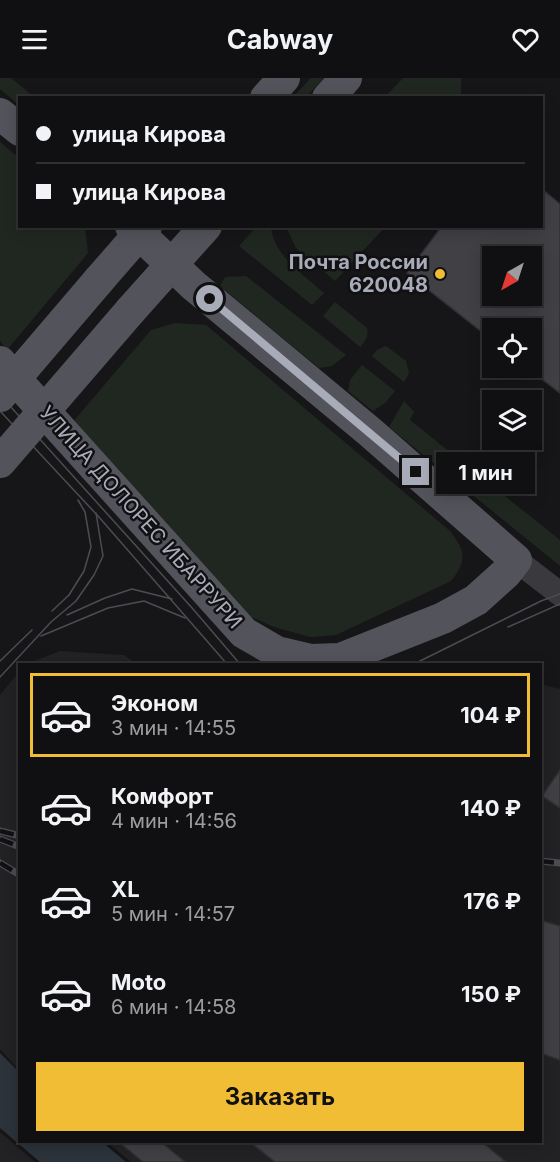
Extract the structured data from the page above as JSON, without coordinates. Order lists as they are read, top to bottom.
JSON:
{
  "streets": {
    "main road": ["УЛИЦА ДОЛОРЕС ИБАРРУРИ"]
  },
  "places": ["Почта России 620048"],
  "north": "bottom left",
  "page": {
    "header": "Cabway",
    "banner": ["улица Кирова", "улица Кирова"],
    "bubble": "1 мин",
    "list": [
      {
        "name": "Эконом",
        "note": "3 мин · 14:55",
        "value": "104 ₽"
      },
      {
        "name": "Комфорт",
        "note": "4 мин · 14:56",
        "value": "140 ₽"
      },
      {
        "name": "XL",
        "note": "5 мин · 14:57",
        "value": "176 ₽"
      },
      {
        "name": "Moto",
        "note": "6 мин · 14:58",
        "value": "150 ₽"
      }
    ],
    "buttons": "Заказать"
  }
}
